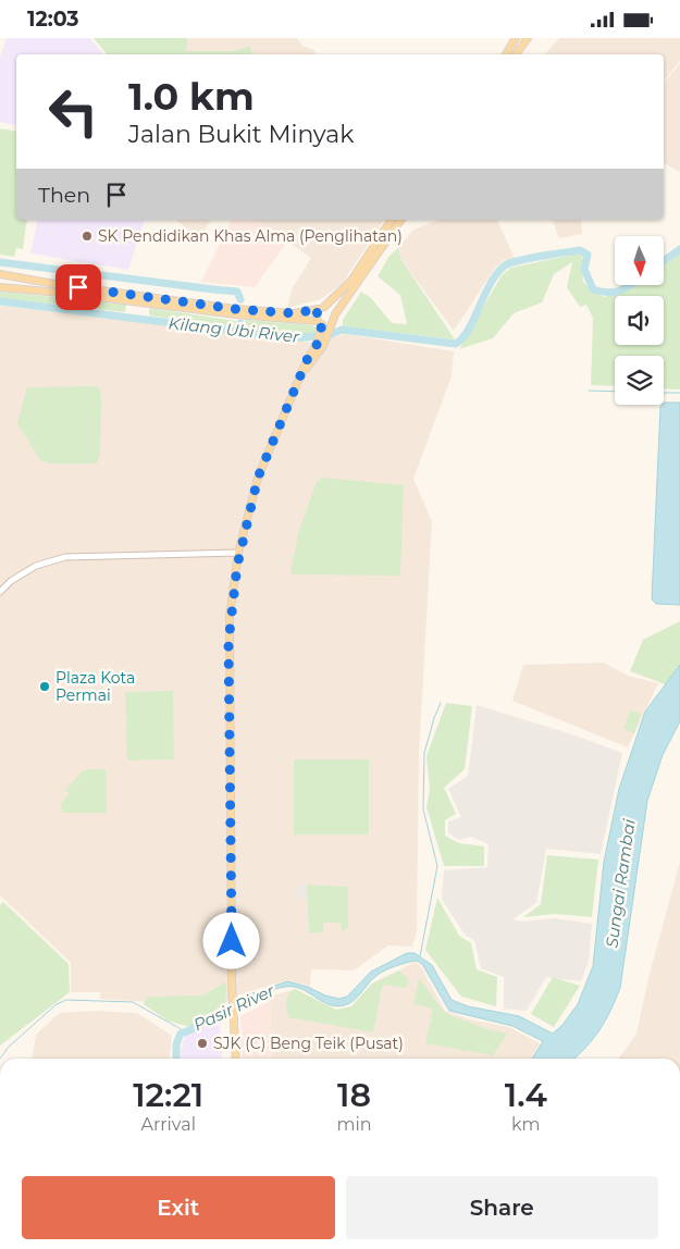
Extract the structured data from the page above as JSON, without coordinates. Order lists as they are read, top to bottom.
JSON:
{
  "water": ["Kilang Ubi River", "Sungai Rambai", "Pasir River"],
  "places": ["SK Pendidikan Khas Alma (Penglihatan)", "Plaza Kota Permai", "SJK (C) Beng Teik (Pusat)"],
  "north": "bottom",
  "page": {
    "status": "12:03",
    "turn": ["1.0 km", "Jalan Bukit Minyak"],
    "then": "Then",
    "eta": [
      "12:21",
      "Arrival",
      "18",
      "min",
      "1.4",
      "km"
    ],
    "buttons": ["Exit", "Share"]
  }
}
